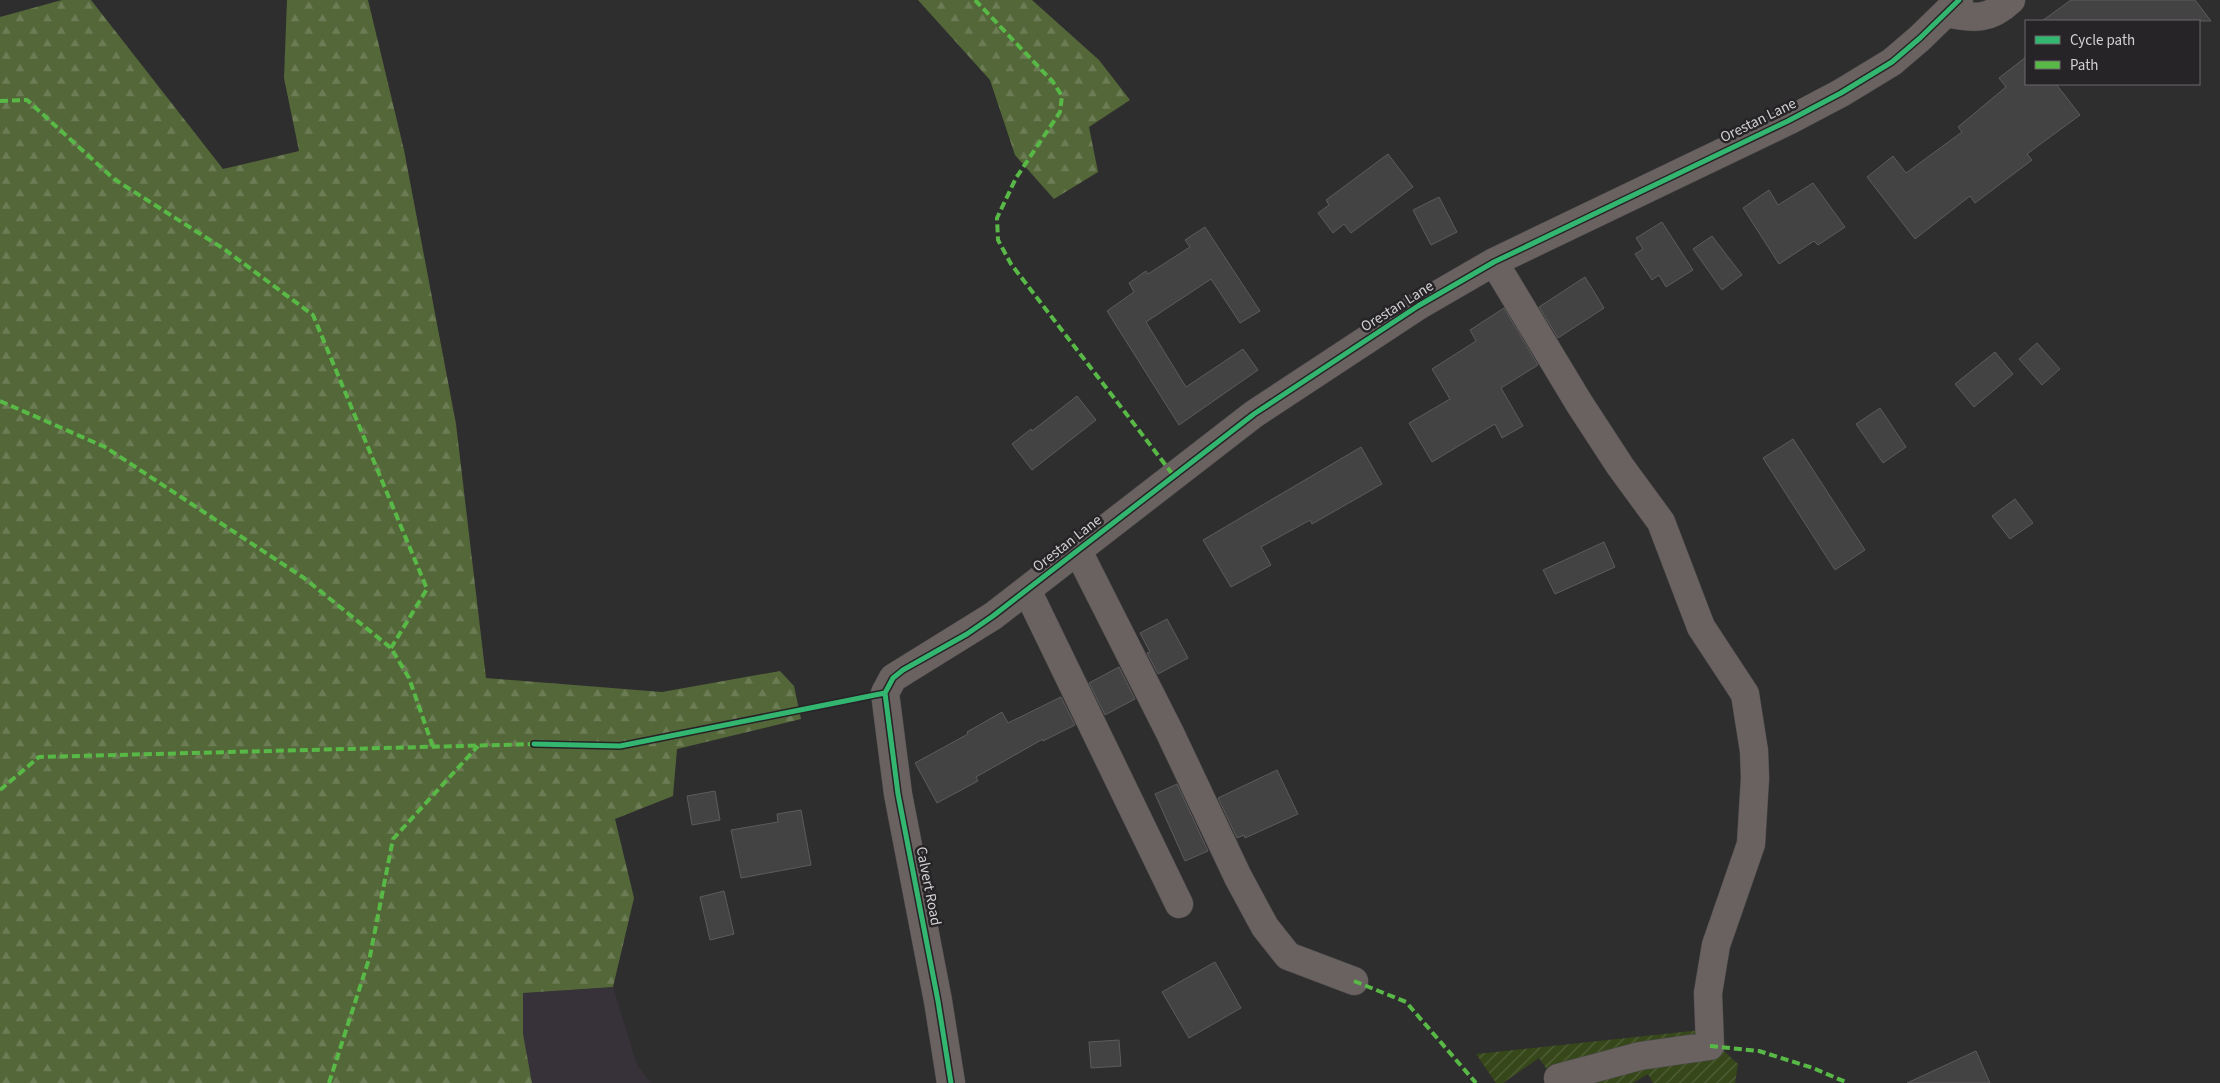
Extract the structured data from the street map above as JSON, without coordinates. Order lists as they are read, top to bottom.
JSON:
{
  "streets": {
    "street": ["Orestan Lane", "Calvert Road"]
  },
  "crossings": [
    ["Orestan Lane", "Calvert Road"]
  ],
  "legend": ["Cycle path", "Path"]
}
